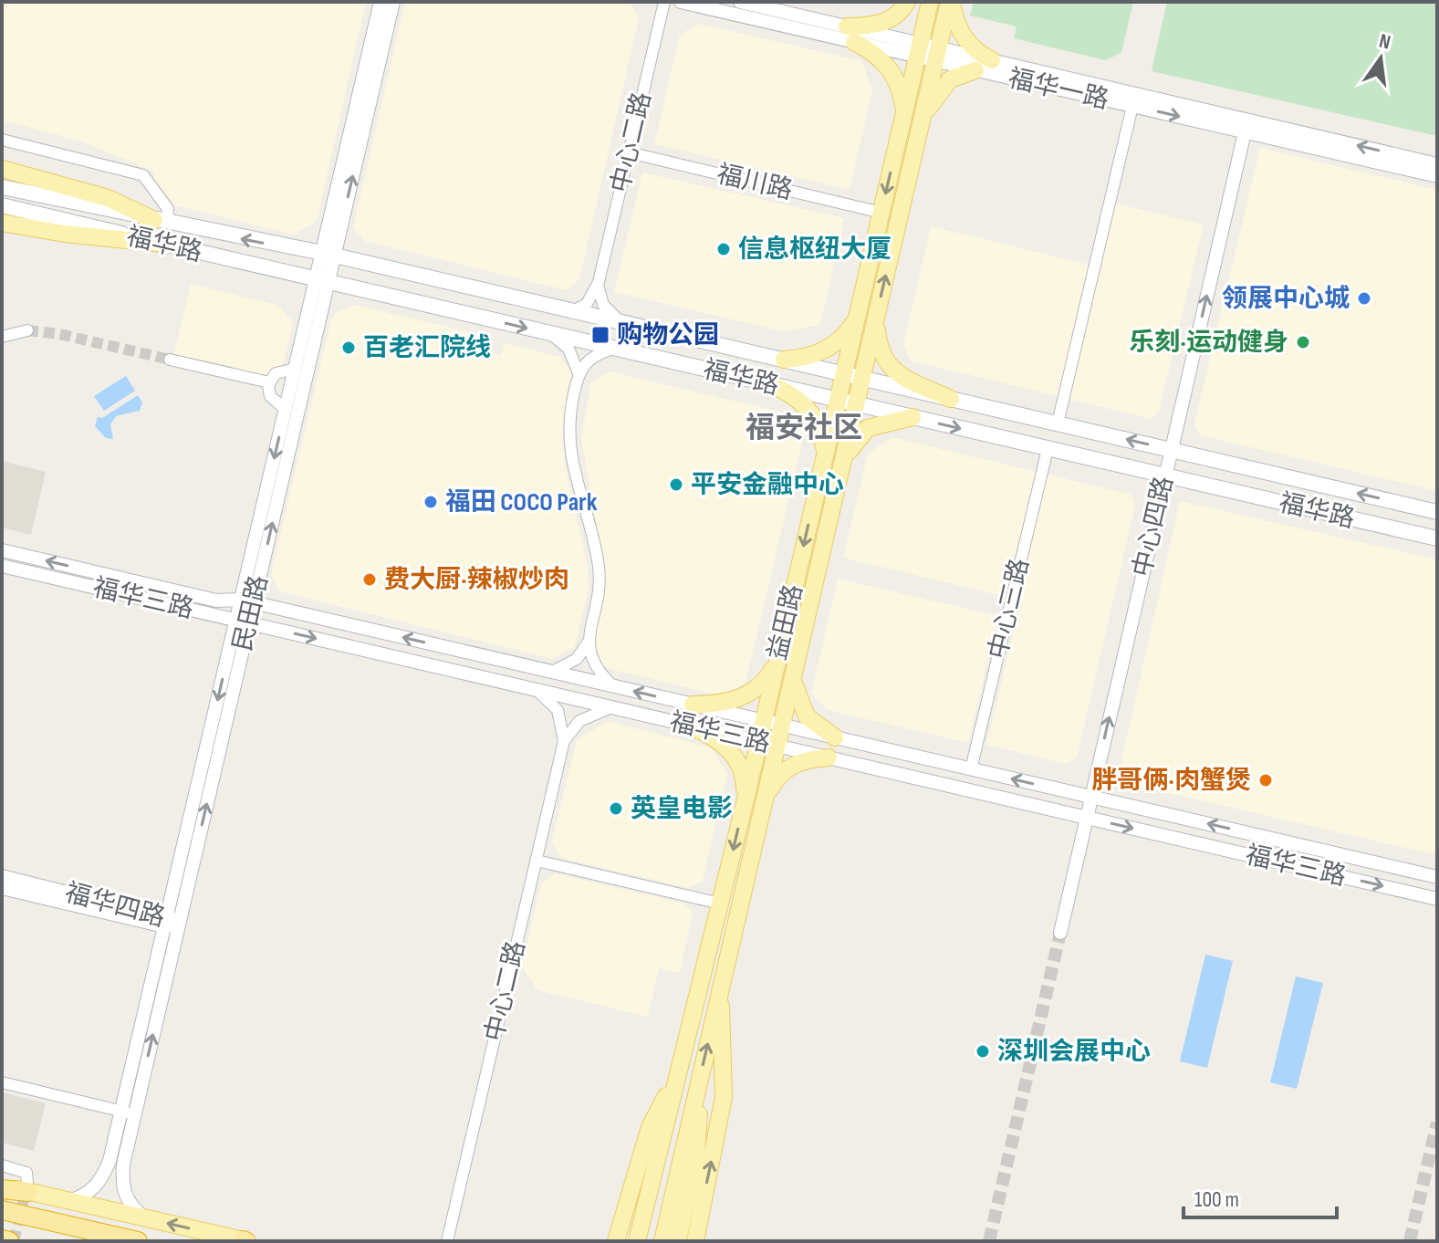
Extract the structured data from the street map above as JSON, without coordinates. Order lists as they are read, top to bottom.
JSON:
{
  "streets": {
    "main road": ["福华路", "益田路"],
    "street": [
      "福华一路",
      "中心二路",
      "福川路",
      "中心四路",
      "福华三路",
      "中心三路",
      "民田路",
      "福华四路"
    ]
  },
  "crossings": [
    ["福华一路", "中心四路"],
    ["福华一路", "益田路"],
    ["中心二路", "福川路"],
    ["中心二路", "福华路"],
    ["中心二路", "福华三路"],
    ["中心二路", "益田路"],
    ["福川路", "益田路"],
    ["福华路", "中心四路"],
    ["福华路", "中心三路"],
    ["福华路", "民田路"],
    ["福华路", "益田路"],
    ["中心四路", "福华三路"],
    ["福华三路", "中心三路"],
    ["福华三路", "民田路"],
    ["福华三路", "益田路"],
    ["民田路", "福华四路"]
  ],
  "one_way": ["中心四路"],
  "districts": ["福安社区"],
  "places": {
    "other": [
      "信息枢纽大厦",
      "领展中心城",
      "乐刻·运动健身",
      "百老汇院线",
      "平安金融中心",
      "福田 COCO Park",
      "费大厨·辣椒炒肉",
      "胖哥俩·肉蟹煲",
      "英皇电影",
      "深圳会展中心"
    ],
    "transit": ["购物公园"]
  },
  "scale_bar": "100 m",
  "north": "top"
}
